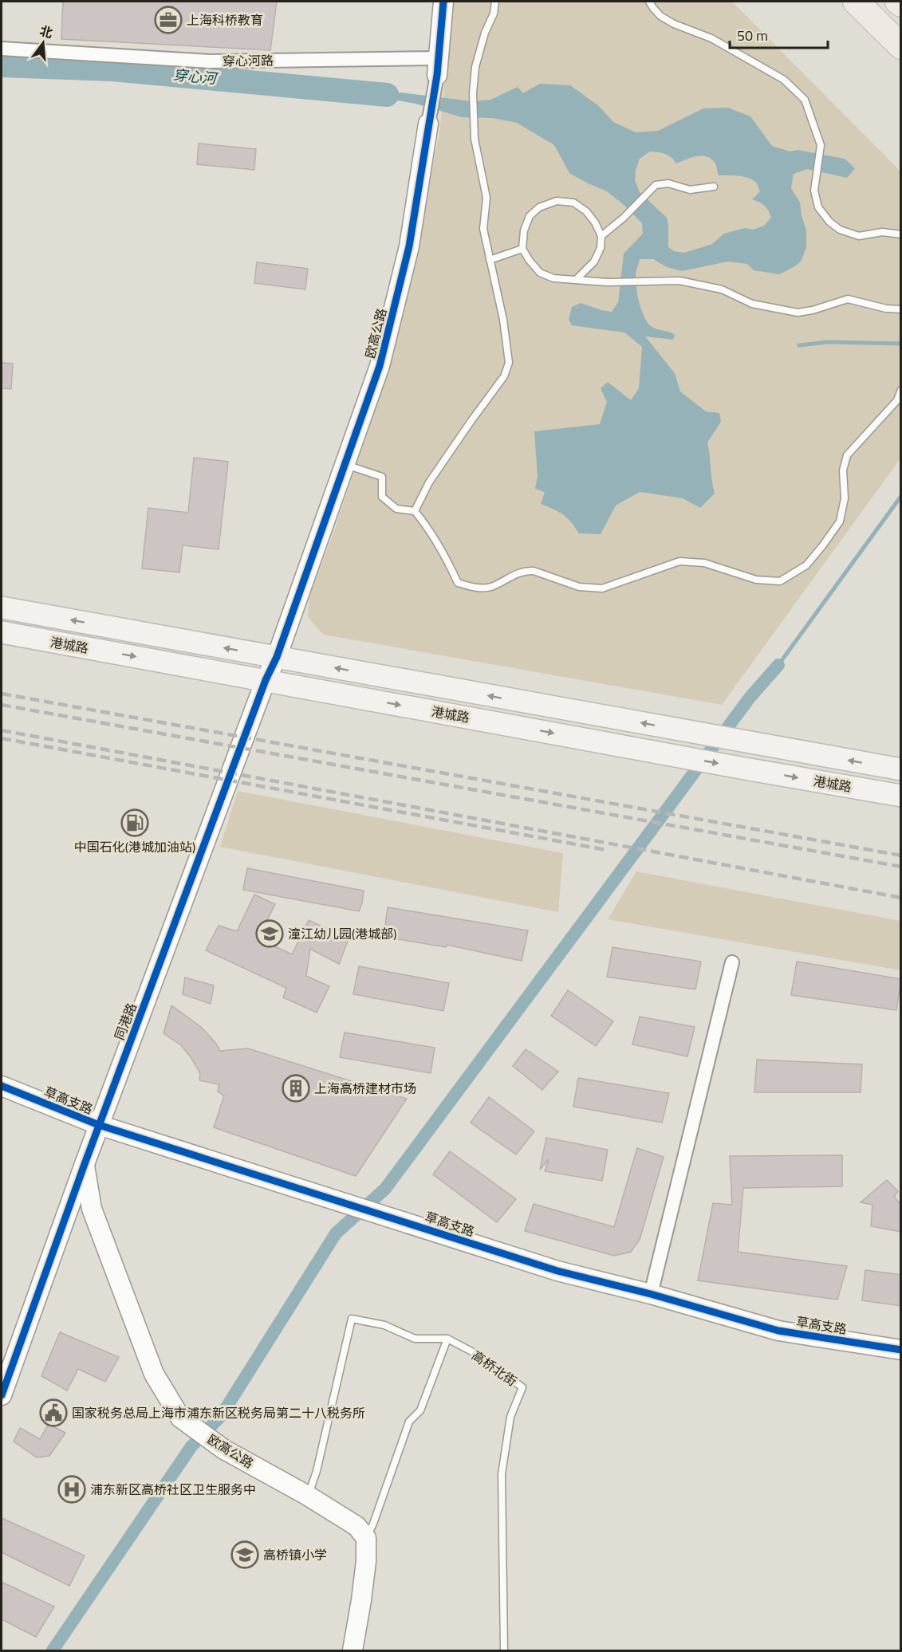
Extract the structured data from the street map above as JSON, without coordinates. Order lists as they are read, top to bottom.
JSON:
{
  "streets": {
    "main road": ["港城路"],
    "street": [
      "穿心河路",
      "欧高公路",
      "同港路",
      "草高支路"
    ],
    "lane": ["高桥北街"]
  },
  "crossings": [
    ["穿心河路", "欧高公路"],
    ["欧高公路", "港城路"],
    ["欧高公路", "同港路"],
    ["港城路", "同港路"],
    ["同港路", "草高支路"]
  ],
  "water": ["穿心河"],
  "places": {
    "office": ["上海科桥教育"],
    "fuel station": ["中国石化(港城加油站)"],
    "school or university": ["潼江幼儿园(港城部)", "高桥镇小学"],
    "building": ["上海高桥建材市场"],
    "public building": ["国家税务总局上海市浦东新区税务局第二十八税务所"],
    "hospital": ["浦东新区高桥社区卫生服务中"]
  },
  "scale_bar": "50 m",
  "north": "top"
}
